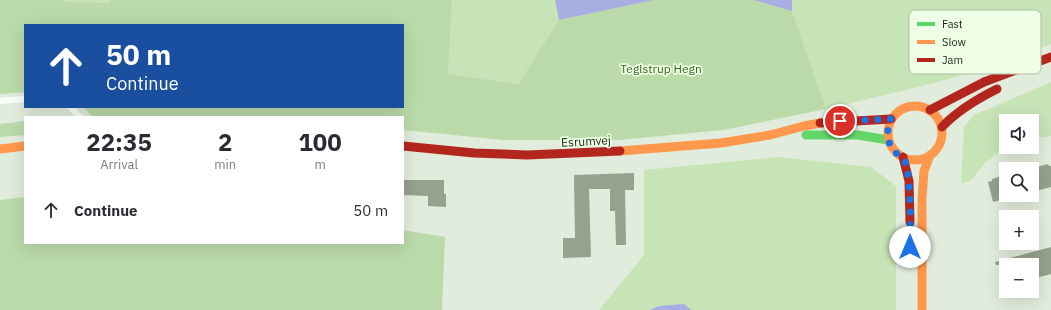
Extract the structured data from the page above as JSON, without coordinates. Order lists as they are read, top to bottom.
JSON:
{
  "streets": {
    "main road": ["Esrumvej"]
  },
  "parks": ["Teglstrup Hegn"],
  "legend": ["Fast", "Slow", "Jam"],
  "page": {
    "turn": ["50 m", "Continue"],
    "map_buttons": ["+", "−"],
    "eta": [
      "22:35",
      "Arrival",
      "2",
      "min",
      "100",
      "m"
    ],
    "list": [
      {
        "name": "Continue",
        "value": "50 m"
      }
    ]
  }
}
